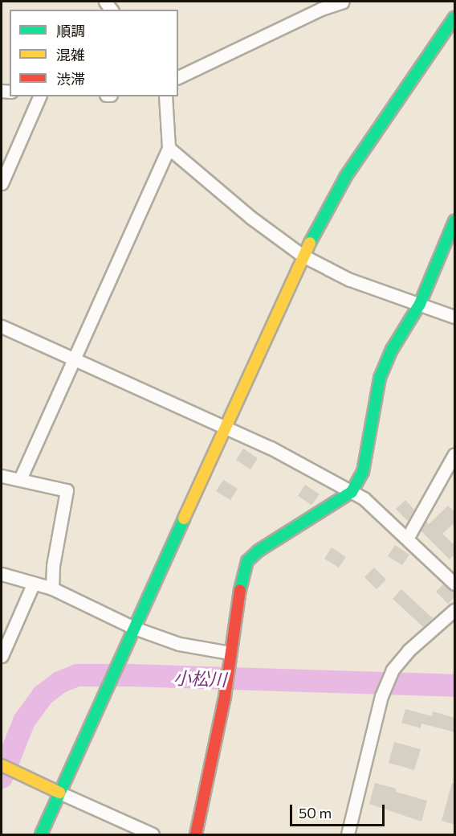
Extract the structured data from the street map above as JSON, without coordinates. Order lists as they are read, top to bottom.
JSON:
{
  "water": ["小松川"],
  "legend": ["順調", "混雑", "渋滞"],
  "scale_bar": "50 m"
}
